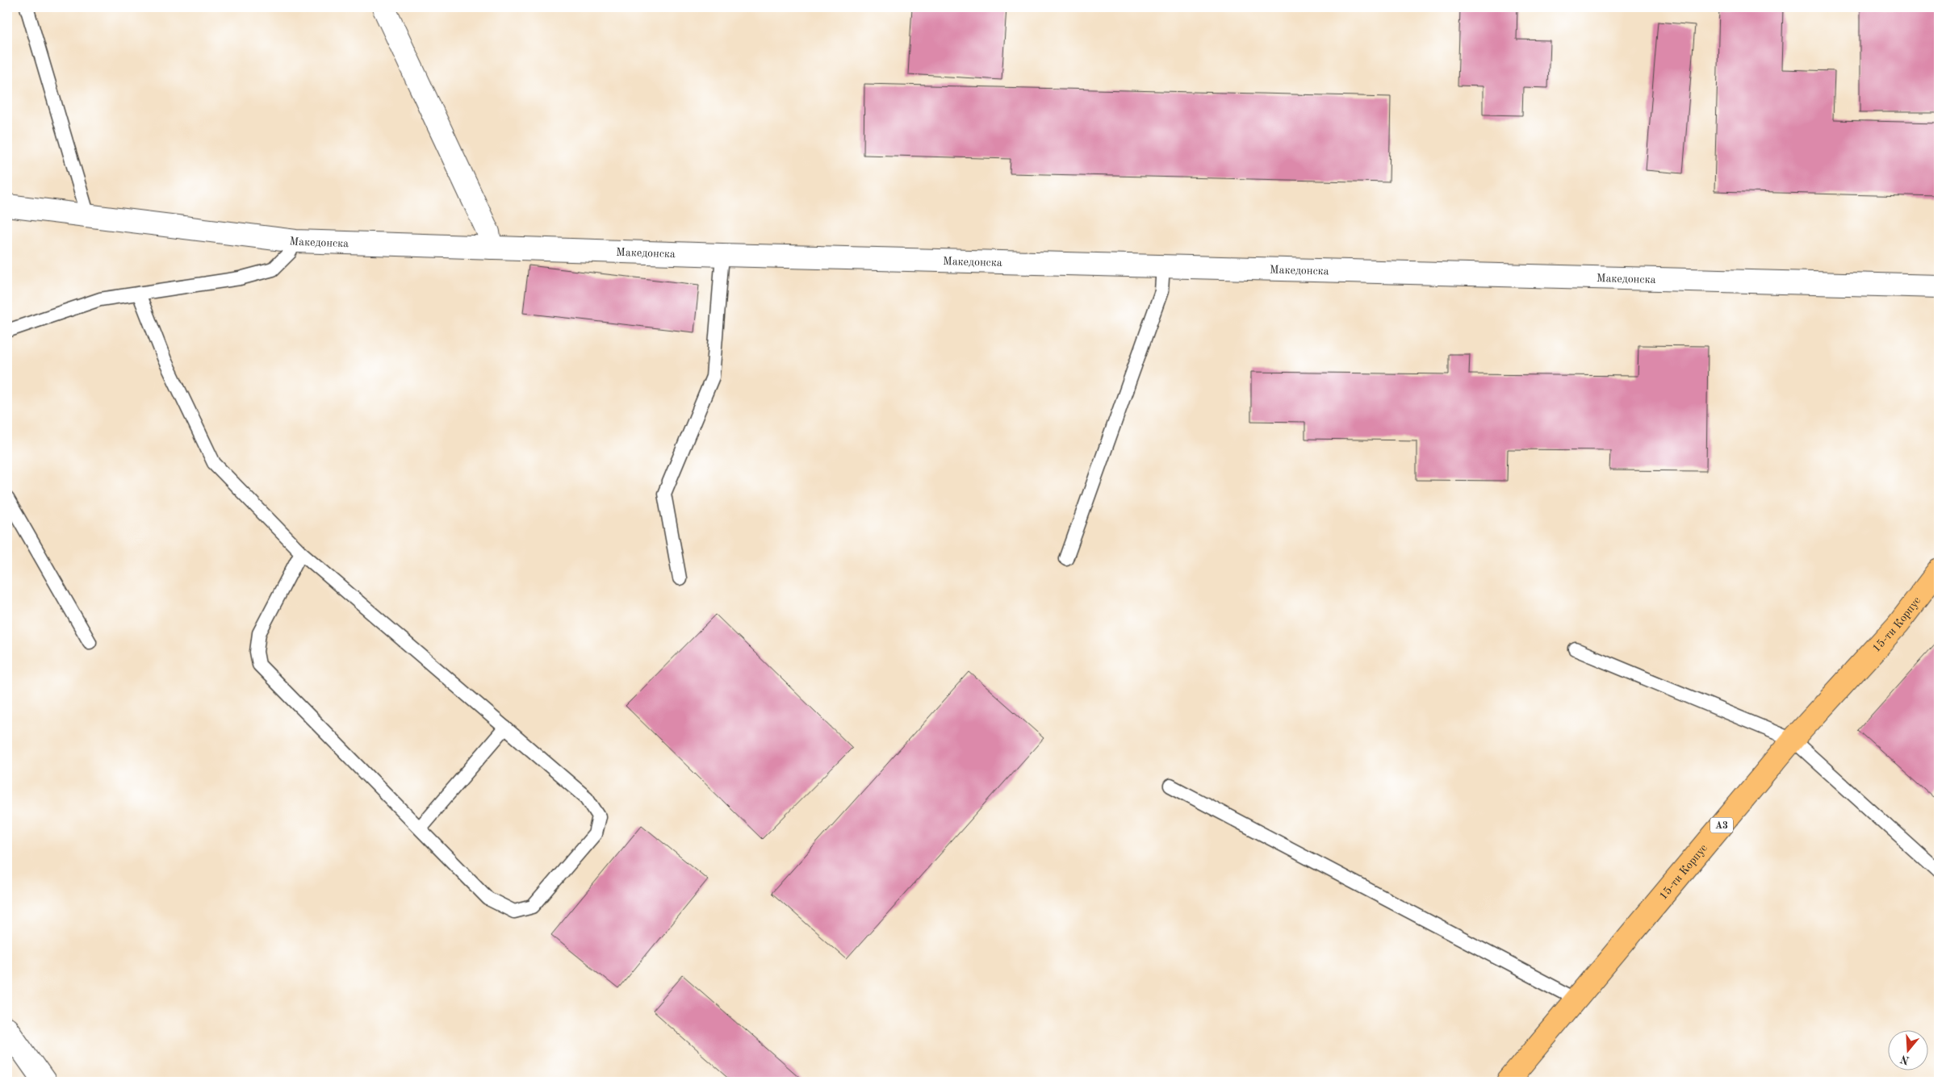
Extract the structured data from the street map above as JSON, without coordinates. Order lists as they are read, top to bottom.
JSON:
{
  "streets": {
    "main road": ["15-ти Корпус", "A3"],
    "street": ["Македонска"]
  },
  "north": "bottom"
}
